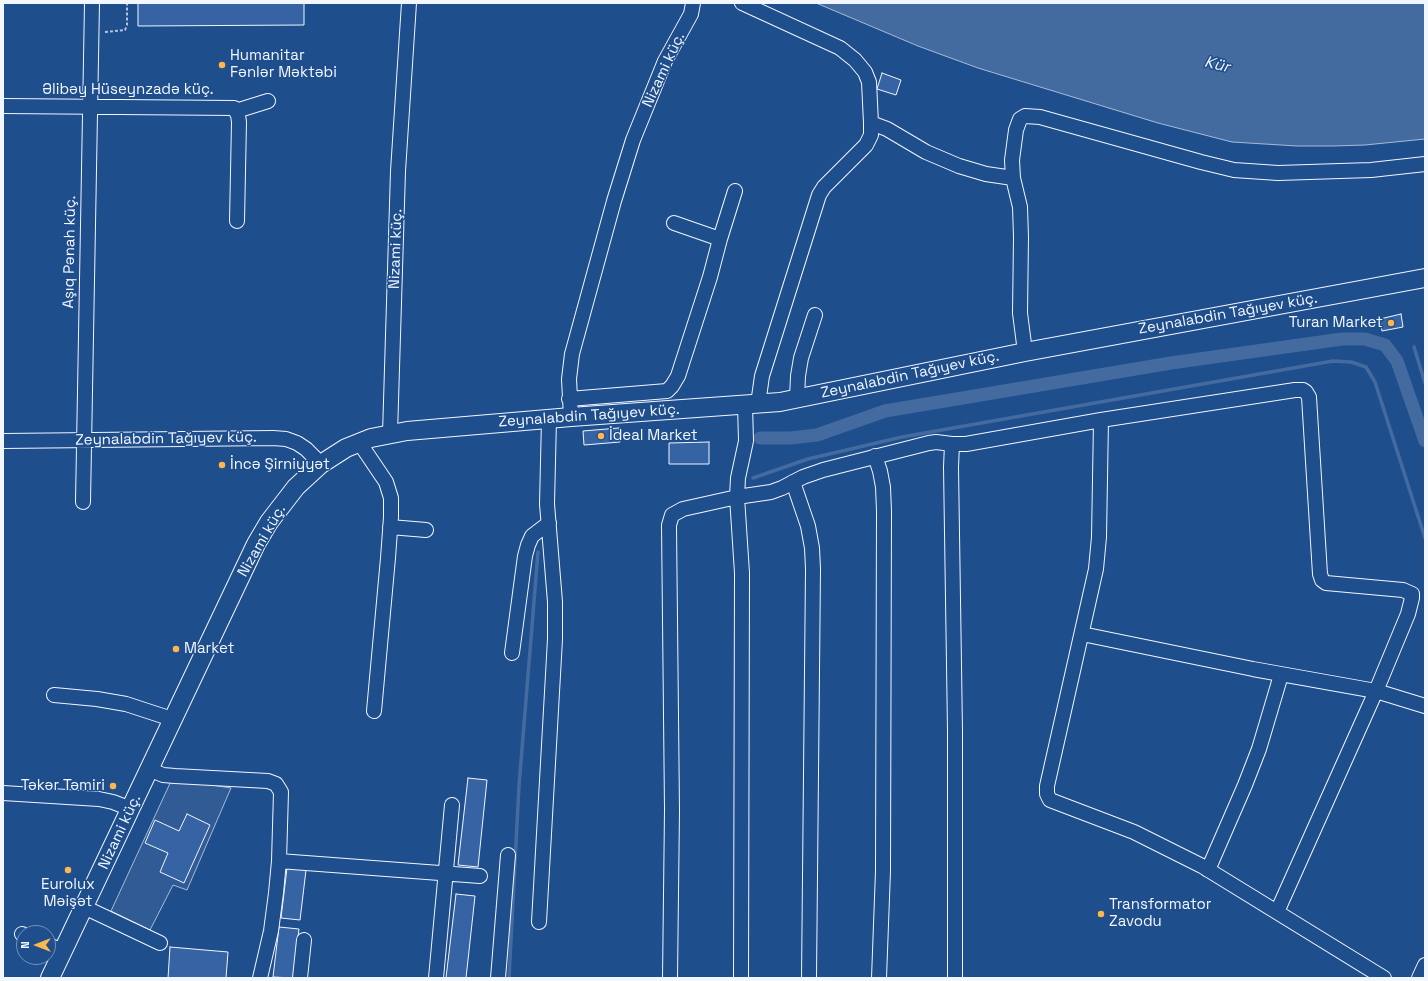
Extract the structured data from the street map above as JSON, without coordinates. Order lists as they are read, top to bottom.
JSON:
{
  "streets": {
    "main road": ["Nizami küç.", "Zeynalabdin Tağıyev küç."],
    "street": ["Əlibəy Hüseynzadə küç.", "Aşıq Pənah küç."]
  },
  "crossings": [
    ["Nizami küç.", "Zeynalabdin Tağıyev küç."],
    ["Əlibəy Hüseynzadə küç.", "Aşıq Pənah küç."],
    ["Aşıq Pənah küç.", "Zeynalabdin Tağıyev küç."]
  ],
  "water": ["Kür"],
  "places": [
    "Humanitar Fənlər Məktəbi",
    "Turan Market",
    "İdeal Market",
    "İncə Şirniyyət",
    "Market",
    "Təkər Təmiri",
    "Eurolux Məişət",
    "Transformator Zavodu"
  ],
  "north": "left"
}
